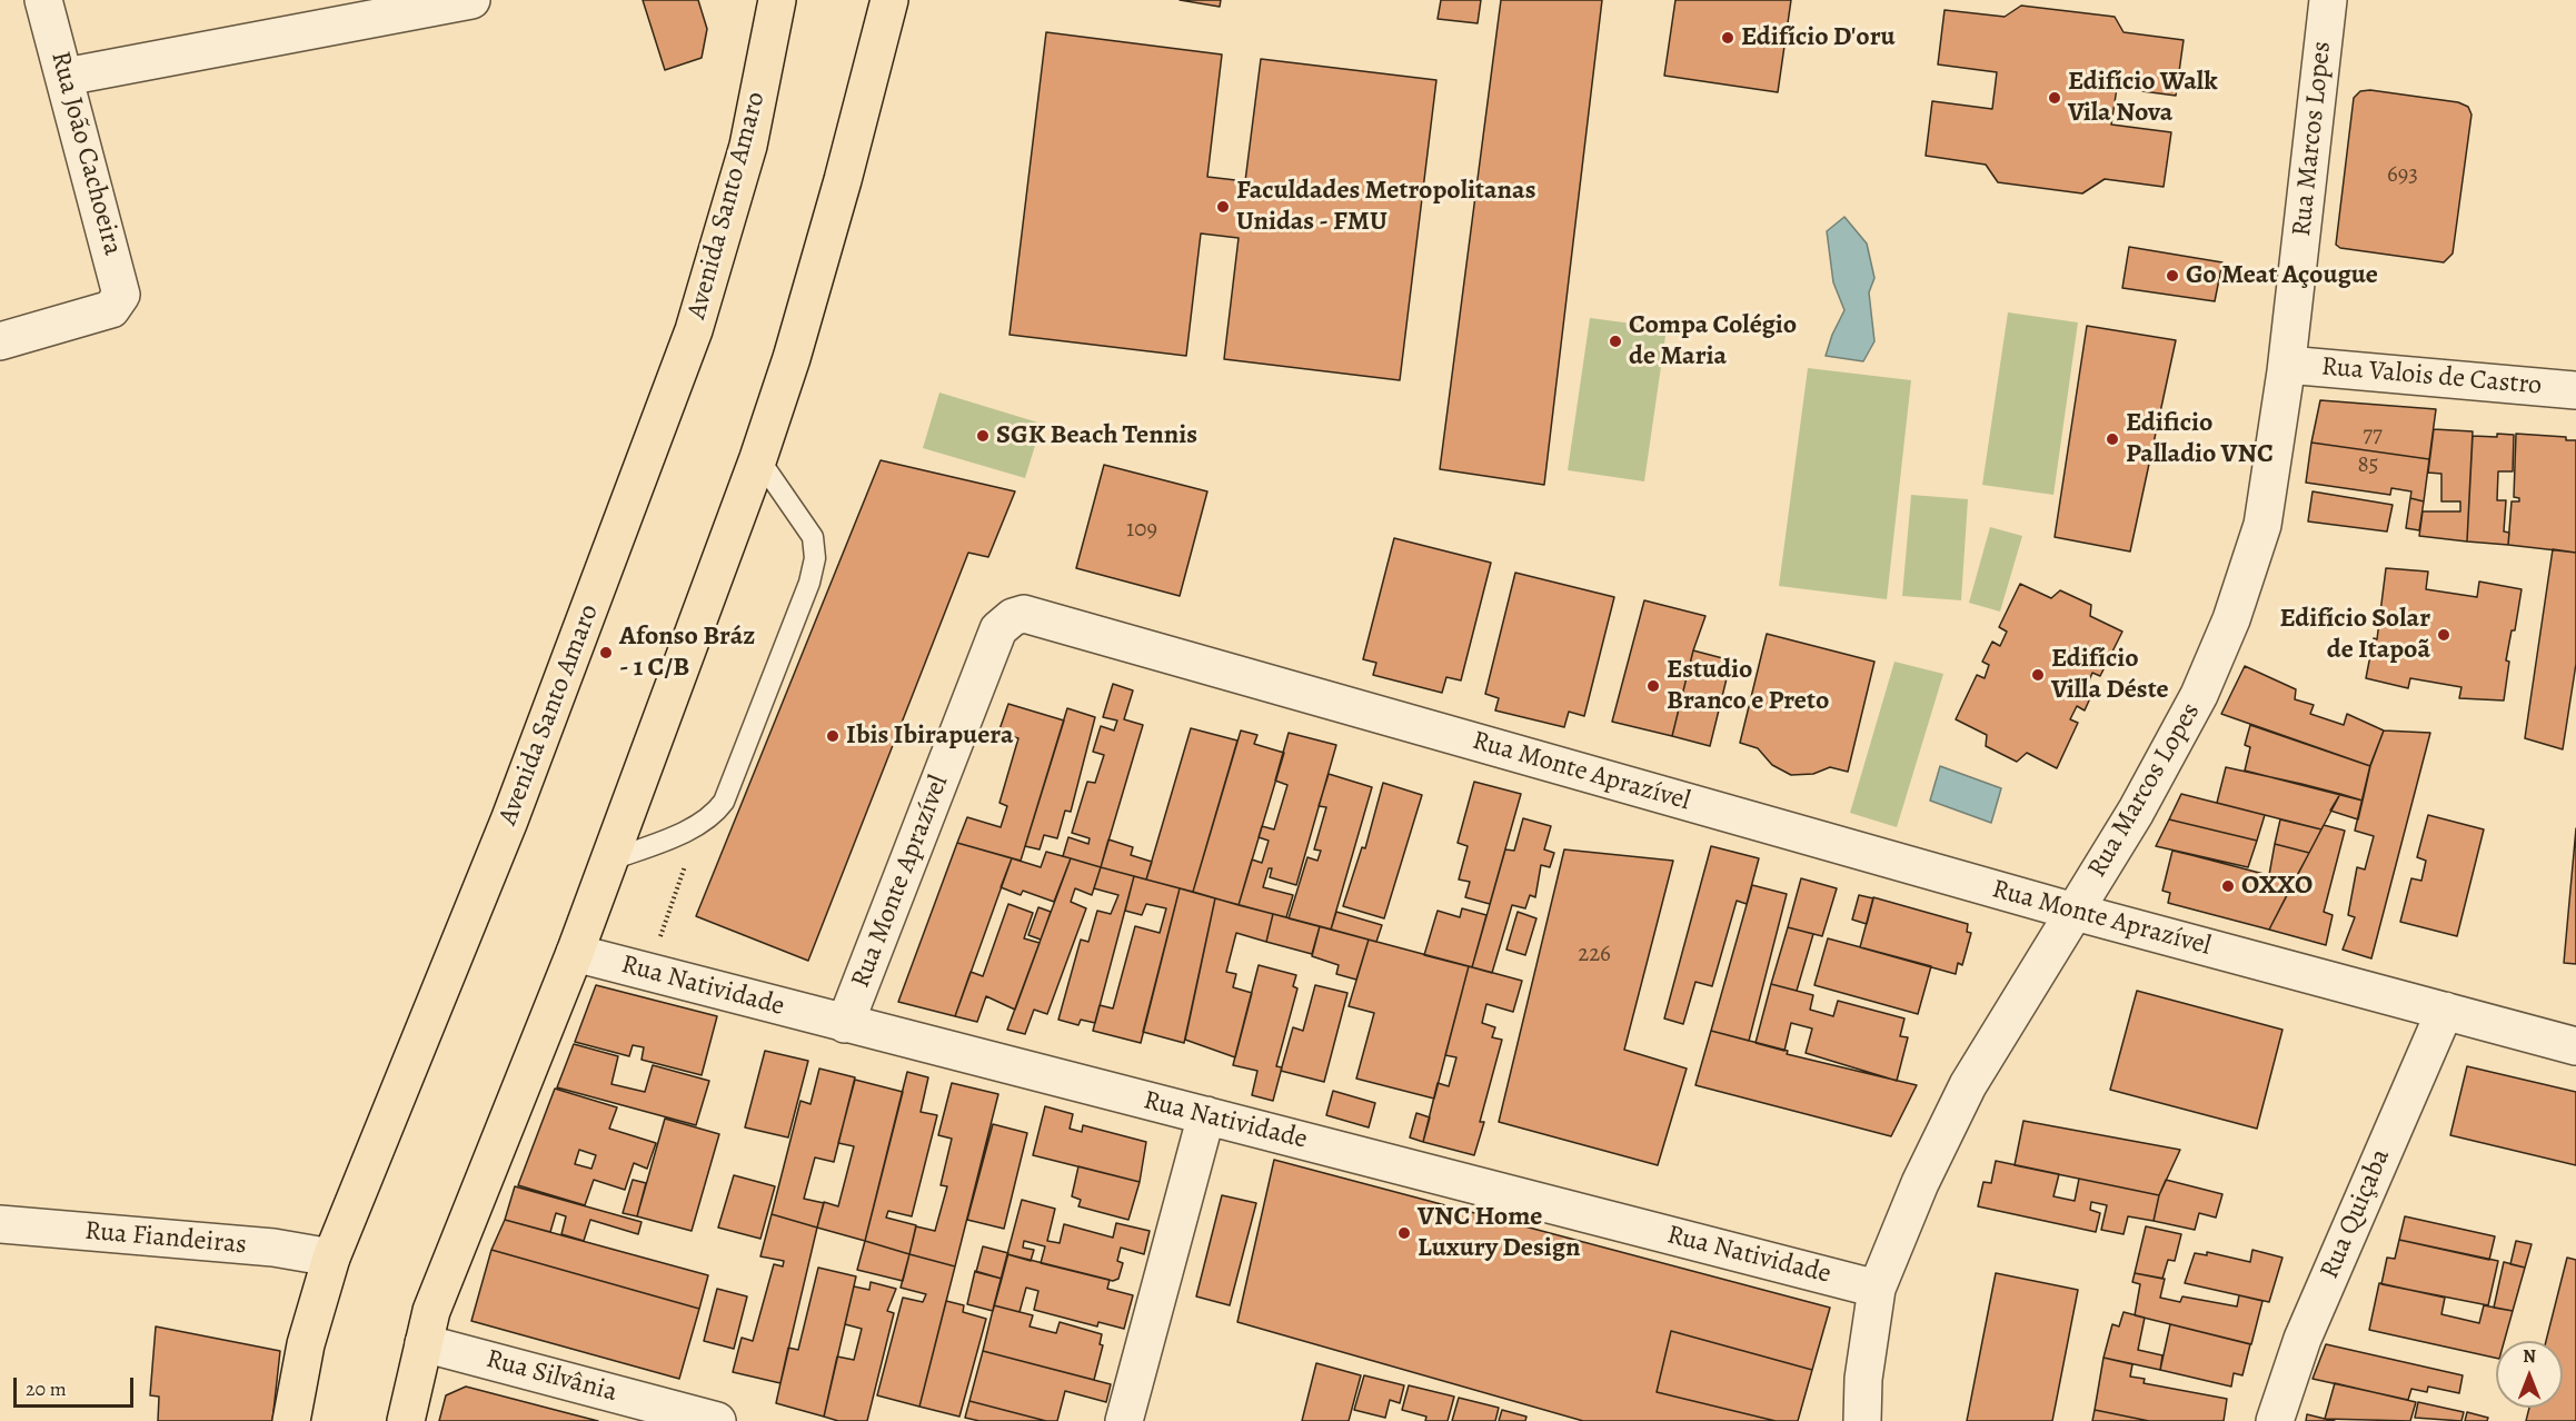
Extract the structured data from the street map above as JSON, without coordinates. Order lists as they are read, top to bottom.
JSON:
{
  "streets": {
    "main road": ["Avenida Santo Amaro"],
    "street": [
      "Rua Marcos Lopes",
      "Rua João Cachoeira",
      "Rua Valois de Castro",
      "Rua Monte Aprazível",
      "Rua Natividade",
      "Rua Quiçaba",
      "Rua Fiandeiras",
      "Rua Silvânia"
    ]
  },
  "crossings": [
    ["Rua Marcos Lopes", "Rua Valois de Castro"],
    ["Rua Marcos Lopes", "Rua Monte Aprazível"],
    ["Rua Marcos Lopes", "Rua Natividade"],
    ["Avenida Santo Amaro", "Rua Fiandeiras"],
    ["Rua Monte Aprazível", "Rua Natividade"],
    ["Rua Monte Aprazível", "Rua Quiçaba"]
  ],
  "places": [
    "Edifício D'oru",
    "Edifício Walk Vila Nova",
    "Faculdades Metropolitanas Unidas - FMU",
    "Go Meat Açougue",
    "Compa Colégio de Maria",
    "SGK Beach Tennis",
    "Edificio Palladio VNC",
    "Edifício Solar de Itapoã",
    "Afonso Bráz - 1 C/B",
    "Edifício Villa Déste",
    "Estudio Branco e Preto",
    "Ibis Ibirapuera",
    "OXXO",
    "VNC Home Luxury Design"
  ],
  "house_numbers": [
    "693",
    "77",
    "85",
    "109",
    "226"
  ],
  "scale_bar": "20 m",
  "north": "top"
}
